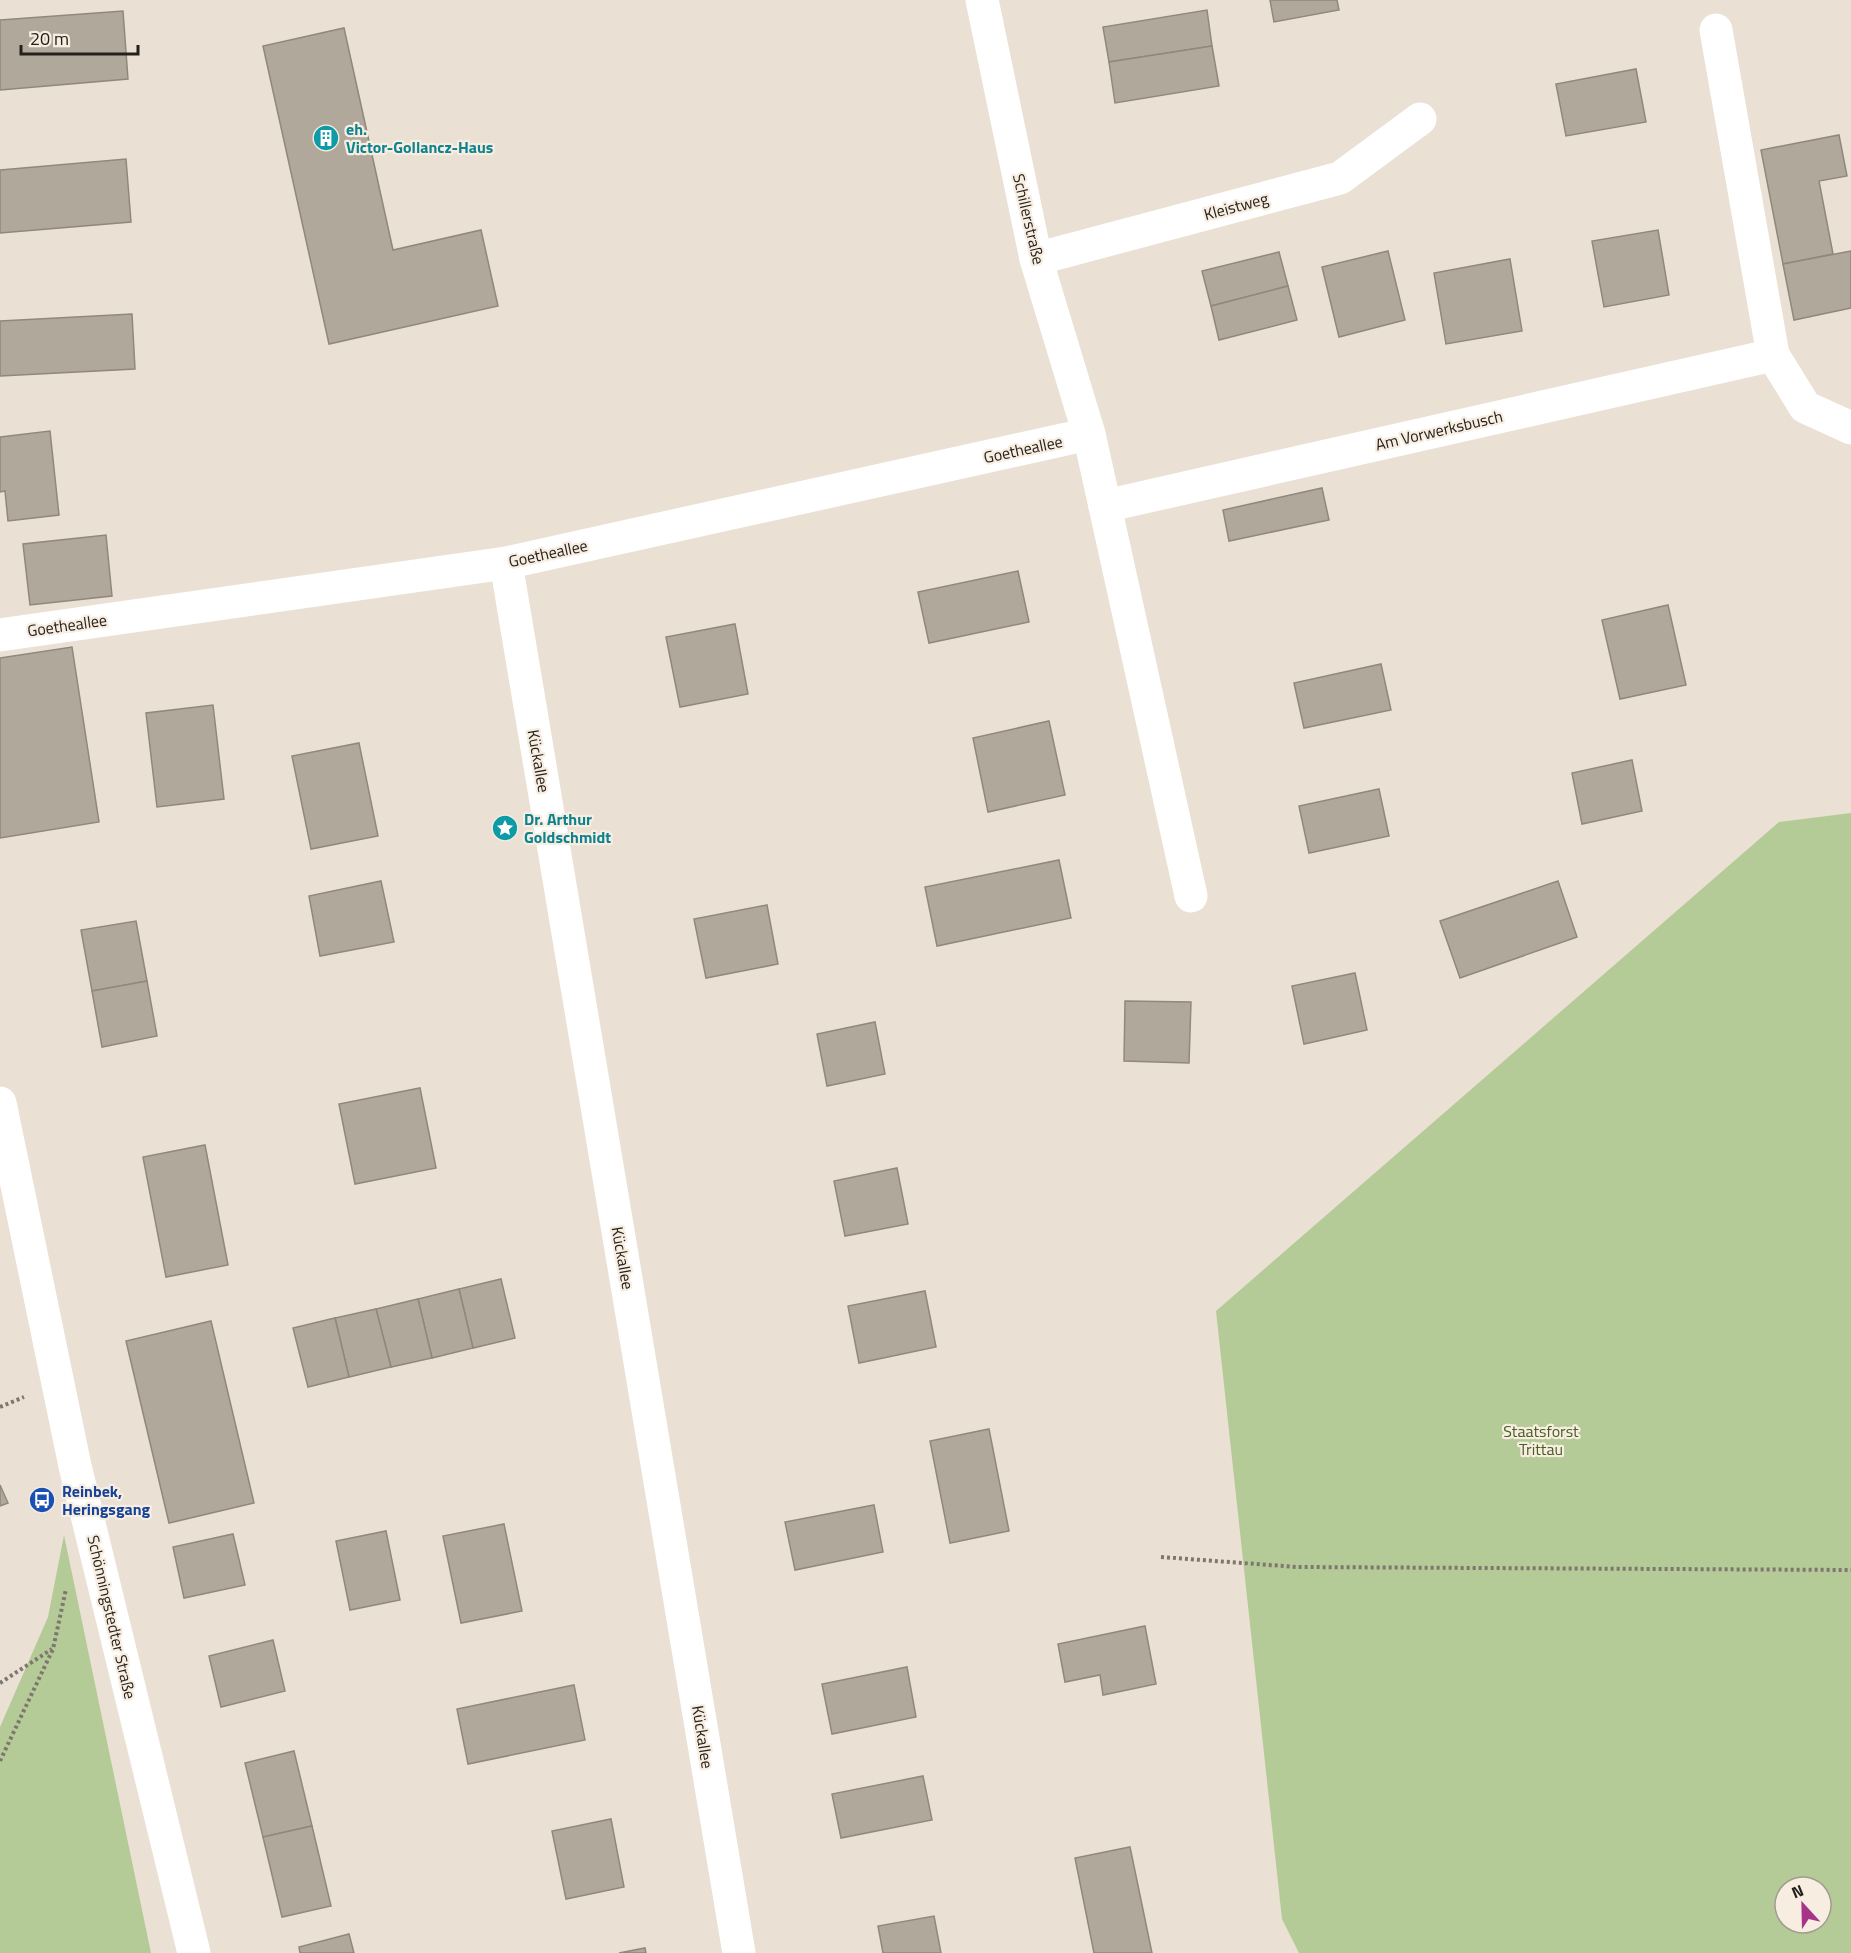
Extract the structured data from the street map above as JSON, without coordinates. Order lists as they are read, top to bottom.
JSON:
{
  "streets": {
    "street": [
      "Kleistweg",
      "Schillerstraße",
      "Am Vorwerksbusch",
      "Goetheallee",
      "Kückallee",
      "Schönningstedter Straße"
    ]
  },
  "crossings": [
    ["Kleistweg", "Schillerstraße"],
    ["Schillerstraße", "Goetheallee"],
    ["Goetheallee", "Kückallee"]
  ],
  "parks": ["Staatsforst Trittau"],
  "places": {
    "building": ["eh. Victor-Gollancz-Haus"],
    "place": ["Dr. Arthur Goldschmidt"],
    "bus stop": ["Reinbek, Heringsgang"]
  },
  "scale_bar": "20 m",
  "north": "top"
}
